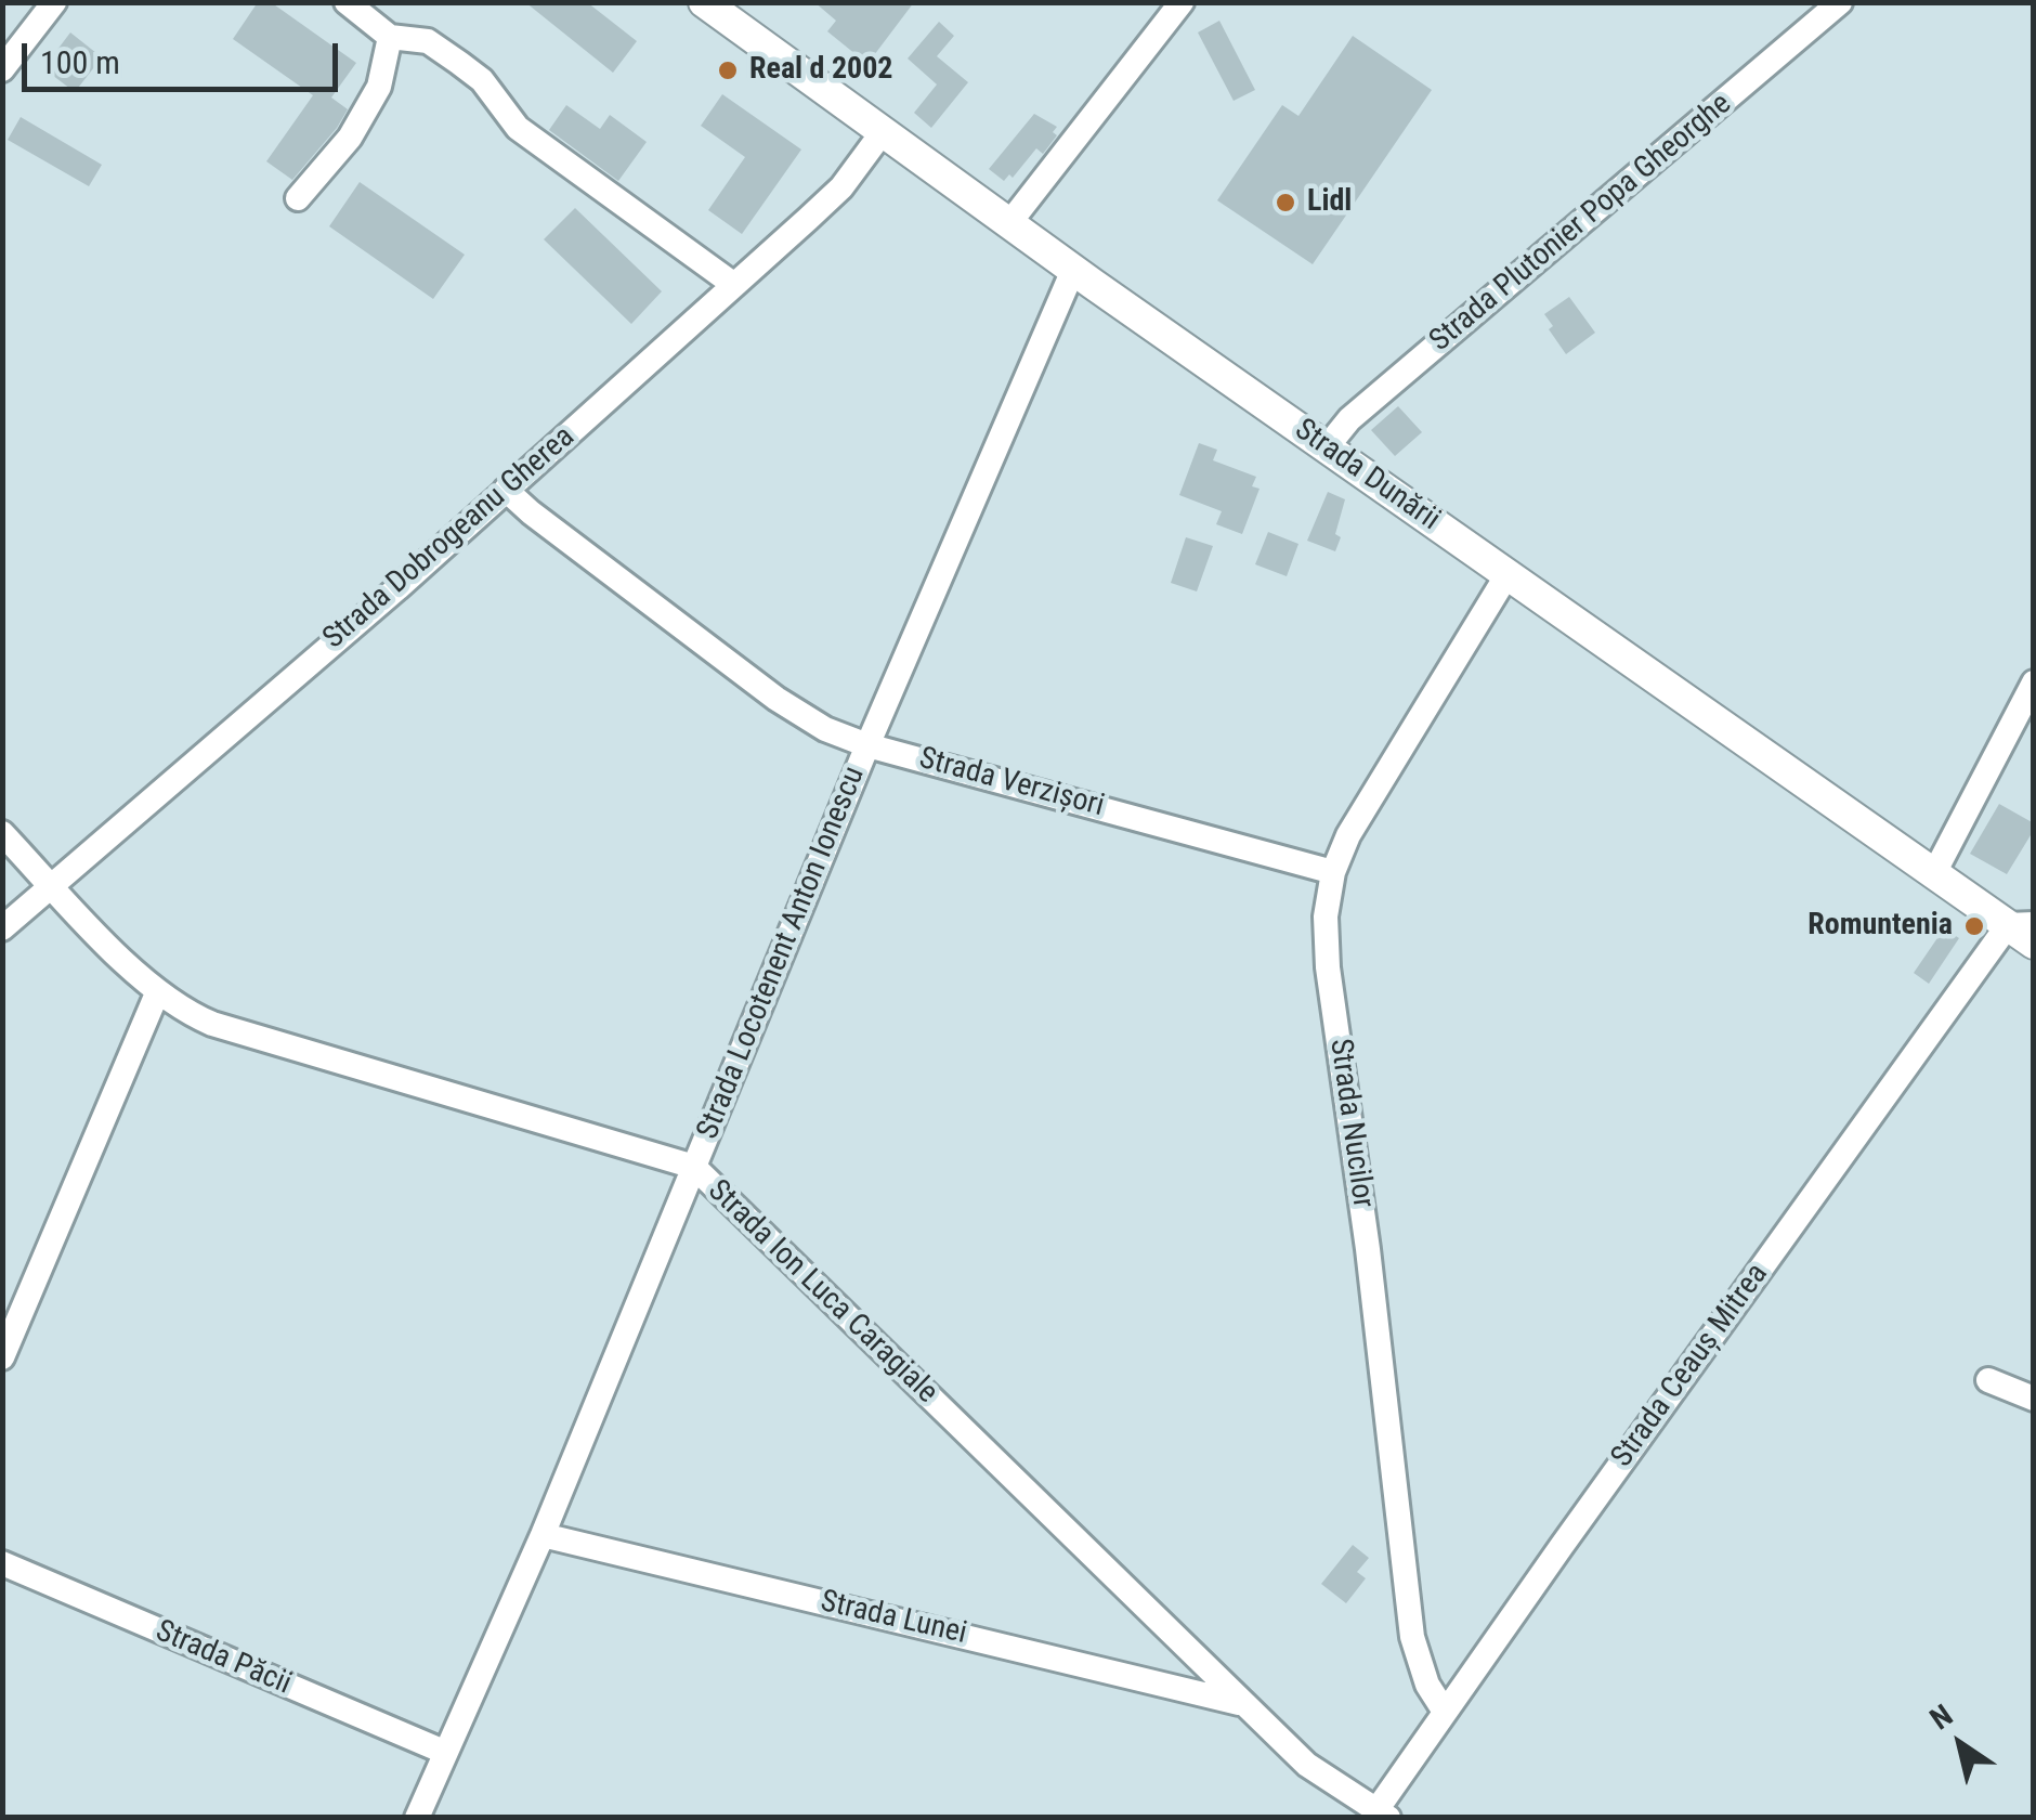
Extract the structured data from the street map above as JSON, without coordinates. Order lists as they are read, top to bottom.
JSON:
{
  "streets": {
    "main road": ["Strada Dunării"],
    "street": [
      "Strada Plutonier Popa Gheorghe",
      "Strada Dobrogeanu Gherea",
      "Strada Verzișori",
      "Strada Locotenent Anton Ionescu",
      "Strada Nucilor",
      "Strada Ion Luca Caragiale",
      "Strada Ceauș Mitrea",
      "Strada Lunei",
      "Strada Păcii"
    ]
  },
  "crossings": [
    ["Strada Plutonier Popa Gheorghe", "Strada Dunării"],
    ["Strada Dunării", "Strada Dobrogeanu Gherea"],
    ["Strada Dunării", "Strada Locotenent Anton Ionescu"],
    ["Strada Dunării", "Strada Nucilor"],
    ["Strada Dunării", "Strada Ceauș Mitrea"],
    ["Strada Dobrogeanu Gherea", "Strada Verzișori"],
    ["Strada Dobrogeanu Gherea", "Strada Ion Luca Caragiale"],
    ["Strada Verzișori", "Strada Locotenent Anton Ionescu"],
    ["Strada Verzișori", "Strada Nucilor"],
    ["Strada Locotenent Anton Ionescu", "Strada Ion Luca Caragiale"],
    ["Strada Locotenent Anton Ionescu", "Strada Lunei"],
    ["Strada Locotenent Anton Ionescu", "Strada Păcii"],
    ["Strada Nucilor", "Strada Ceauș Mitrea"],
    ["Strada Ion Luca Caragiale", "Strada Ceauș Mitrea"],
    ["Strada Ion Luca Caragiale", "Strada Lunei"]
  ],
  "places": ["Real d 2002", "Lidl", "Romuntenia"],
  "scale_bar": "100 m",
  "north": "top left"
}
